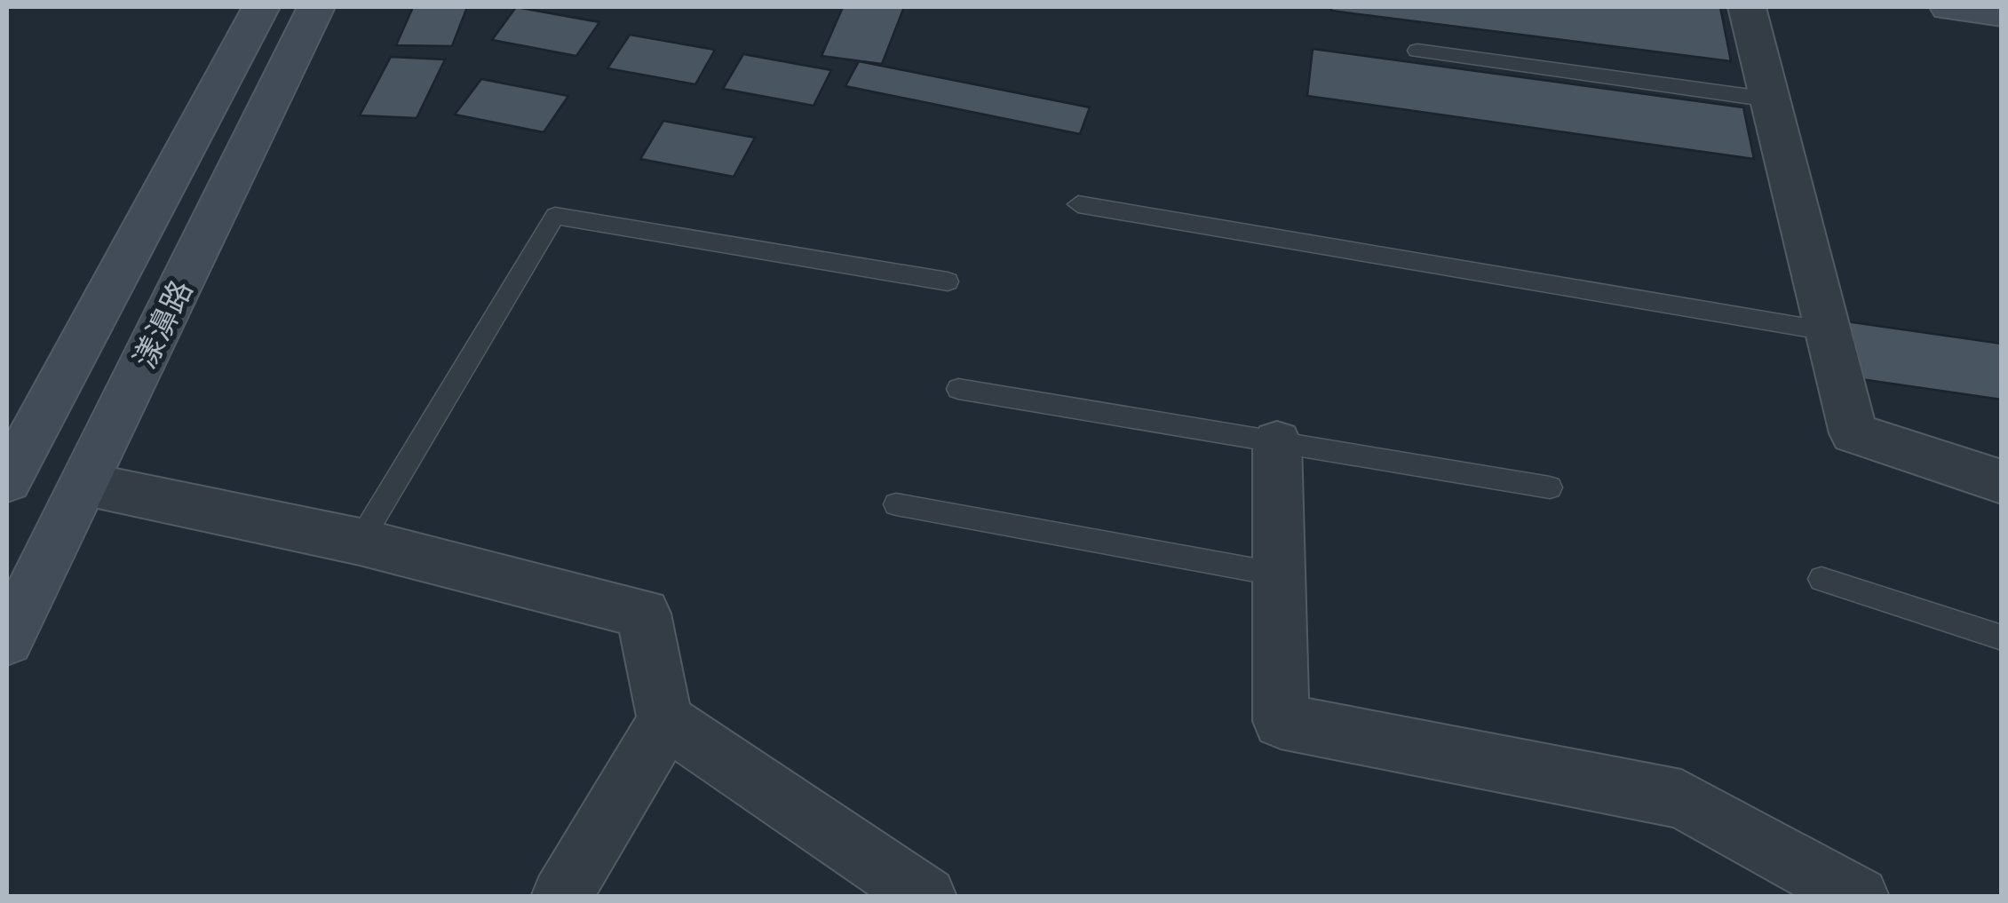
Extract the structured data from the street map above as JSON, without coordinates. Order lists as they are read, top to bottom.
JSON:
{
  "streets": {
    "main road": ["漾濞路"]
  }
}
